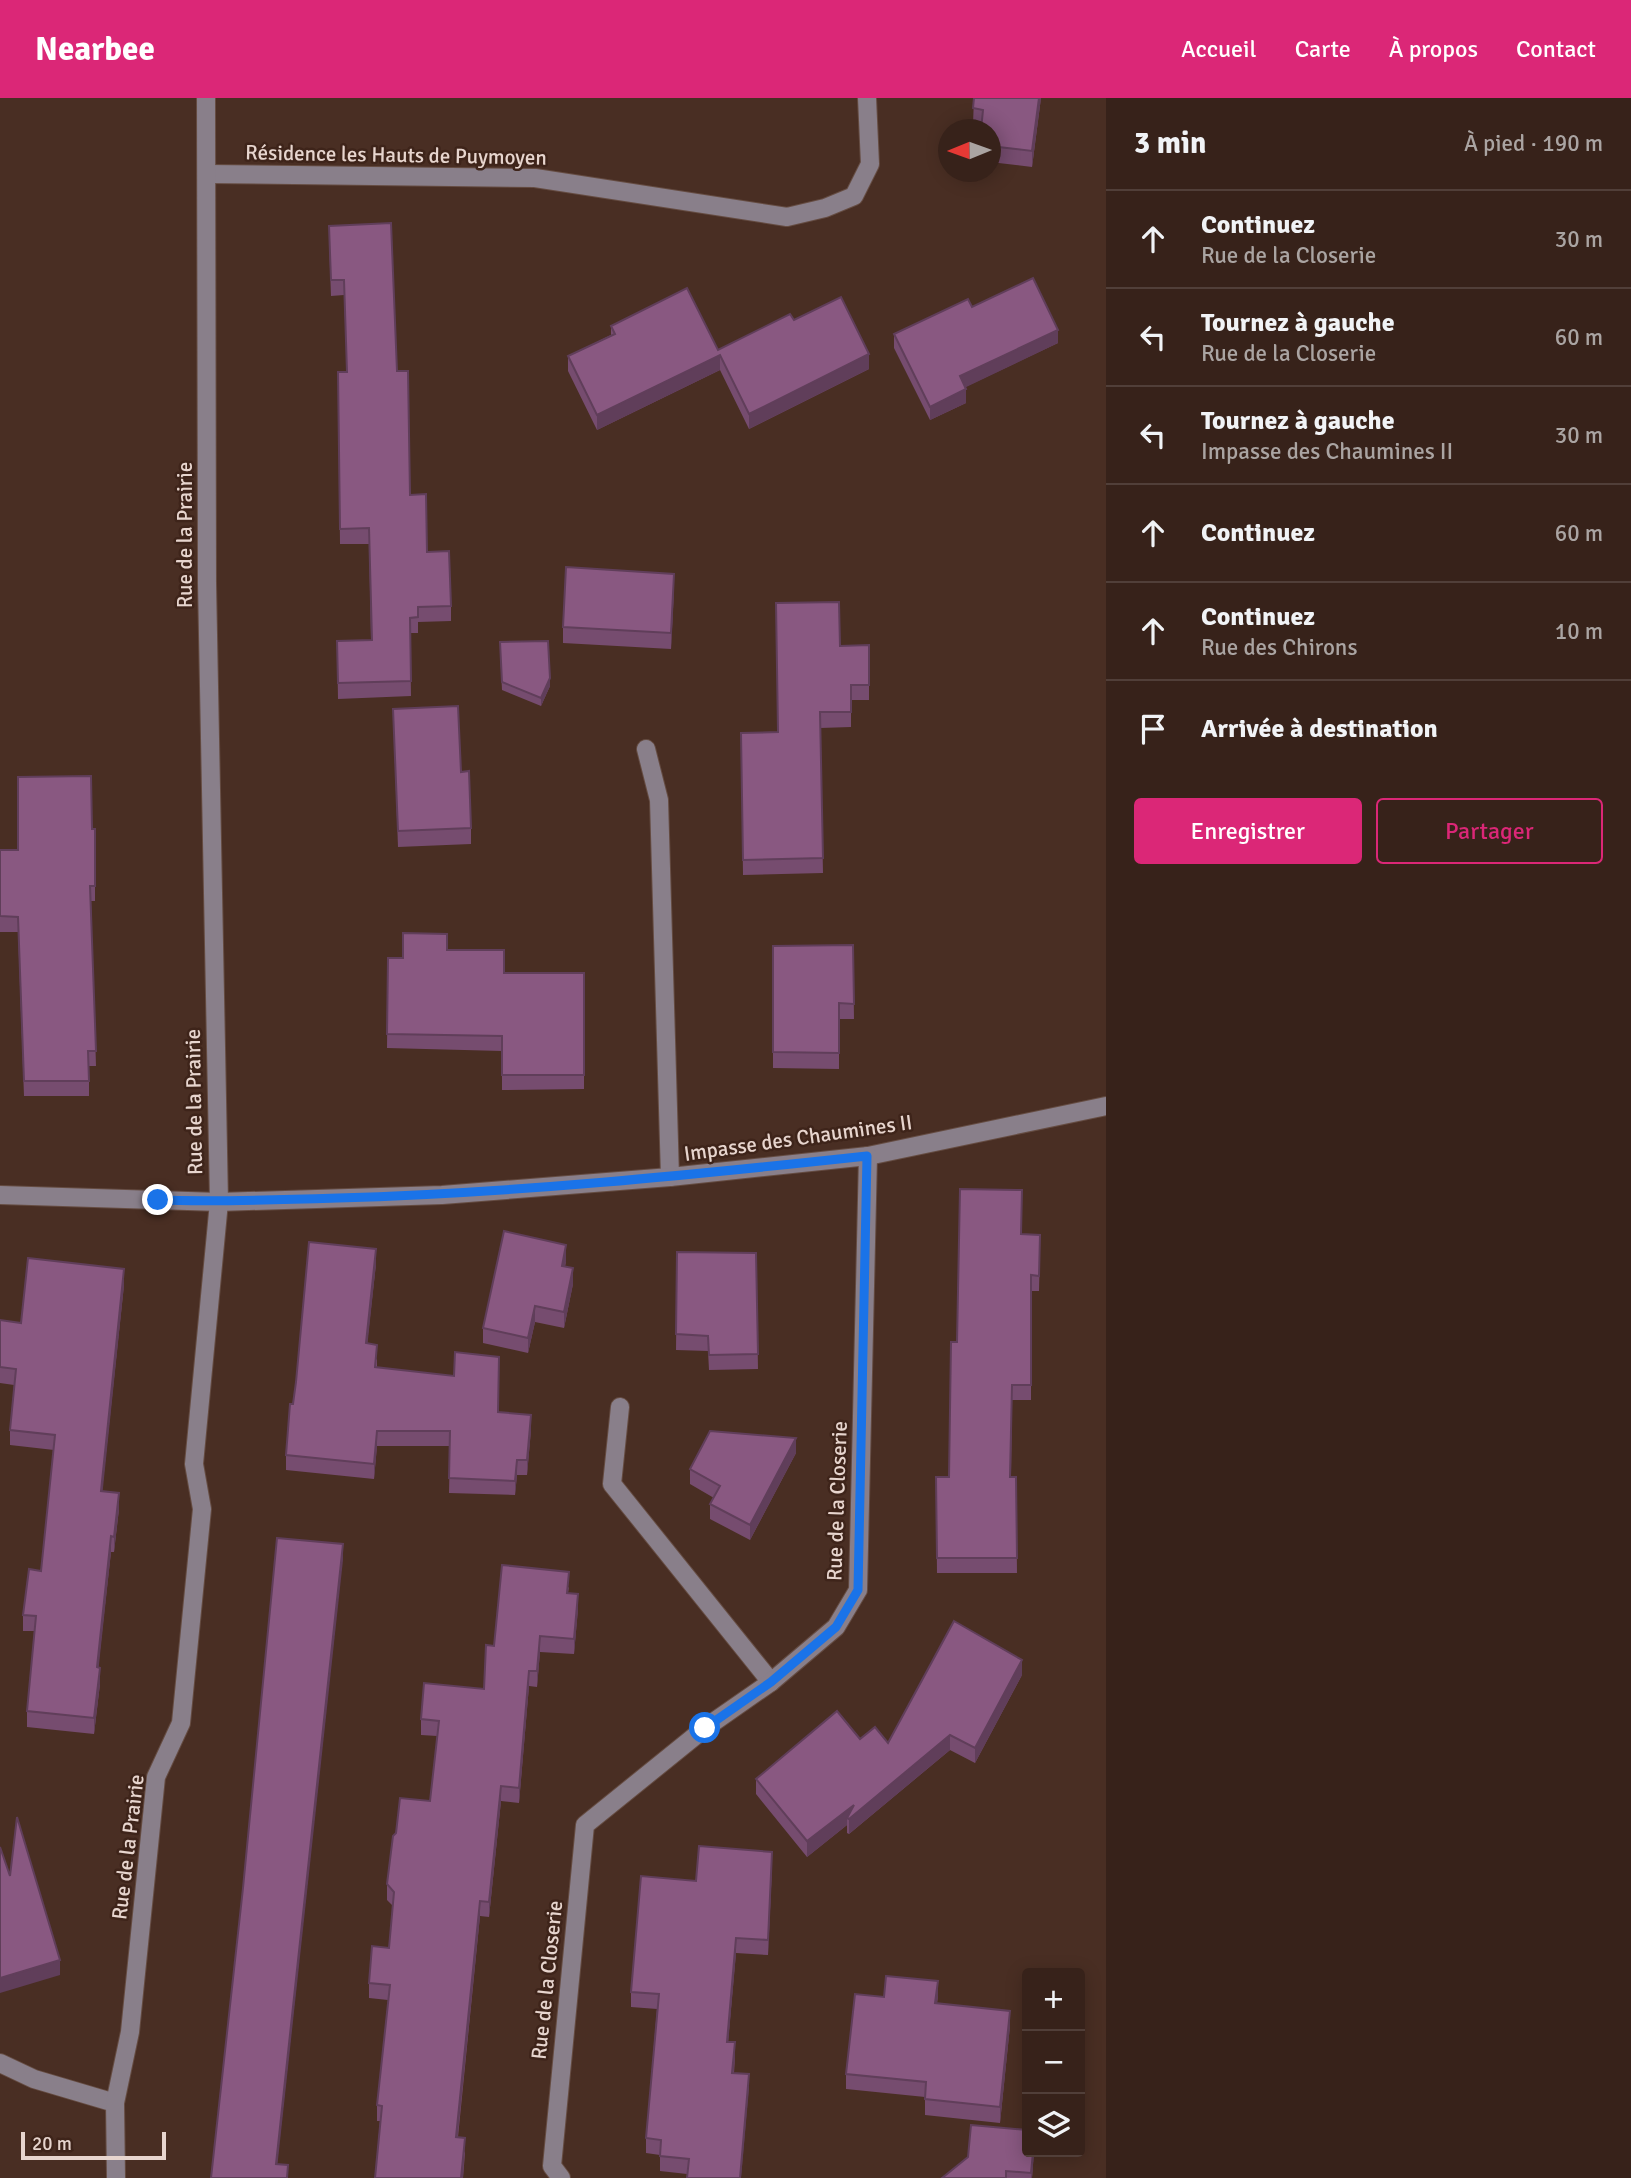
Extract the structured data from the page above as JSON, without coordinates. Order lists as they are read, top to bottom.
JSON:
{
  "streets": {
    "street": [
      "Résidence les Hauts de Puymoyen",
      "Rue de la Prairie",
      "Impasse des Chaumines II",
      "Rue de la Closerie"
    ]
  },
  "crossings": [
    ["Résidence les Hauts de Puymoyen", "Rue de la Prairie"],
    ["Impasse des Chaumines II", "Rue de la Closerie"]
  ],
  "scale_bar": "20 m",
  "north": "left",
  "page": {
    "header": "Nearbee",
    "nav": [
      "Accueil",
      "Carte",
      "À propos",
      "Contact"
    ],
    "heading": ["3 min", "À pied · 190 m"],
    "list": [
      ["Continuez", "Rue de la Closerie", "30 m"],
      ["Tournez à gauche", "Rue de la Closerie", "60 m"],
      ["Tournez à gauche", "Impasse des Chaumines II", "30 m"],
      ["Continuez", "60 m"],
      ["Continuez", "Rue des Chirons", "10 m"],
      "Arrivée à destination"
    ],
    "buttons": ["Enregistrer", "Partager"],
    "map_buttons": ["+", "−"],
    "scale": "20 m"
  }
}
